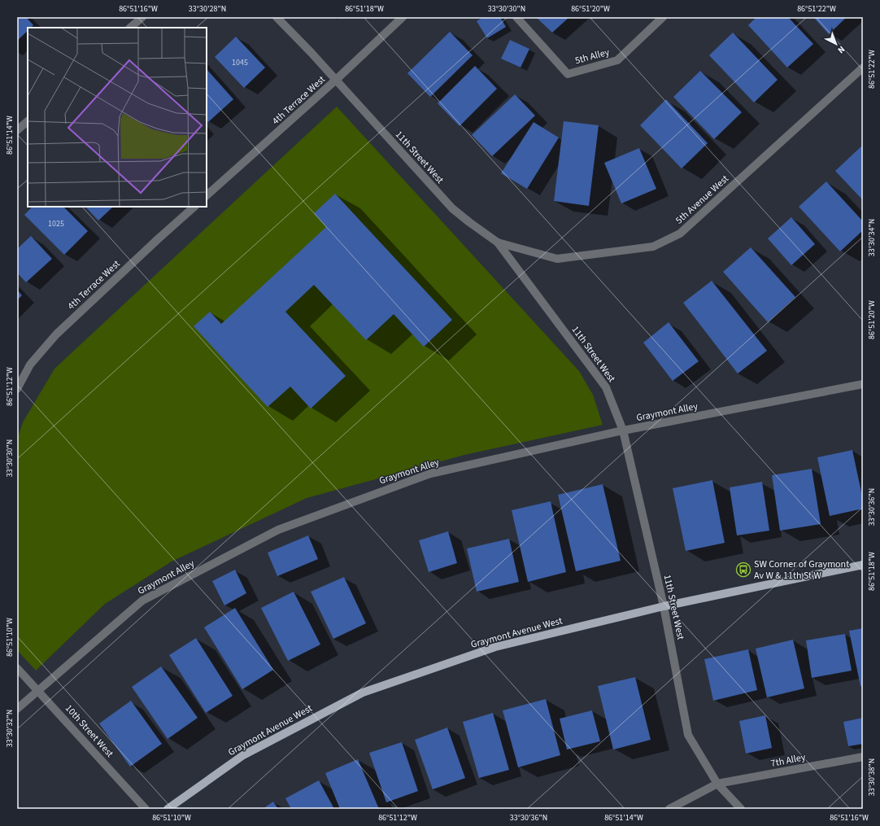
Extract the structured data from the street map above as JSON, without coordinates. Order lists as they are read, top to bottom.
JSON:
{
  "streets": {
    "main road": ["Graymont Avenue West"],
    "street": [
      "5th Alley",
      "4th Terrace West",
      "11th Street West",
      "5th Avenue West",
      "Graymont Alley",
      "10th Street West",
      "7th Alley"
    ]
  },
  "crossings": [
    ["4th Terrace West", "11th Street West"],
    ["11th Street West", "5th Avenue West"],
    ["11th Street West", "Graymont Alley"],
    ["11th Street West", "Graymont Avenue West"],
    ["11th Street West", "7th Alley"],
    ["Graymont Alley", "10th Street West"]
  ],
  "places": {
    "bus stop": ["SW Corner of Graymont Av W & 11th St W"]
  },
  "house_numbers": ["1045", "1025"],
  "north": "bottom right",
  "coordinates": [
    "86°51'16\"W",
    "33°30'28\"N",
    "86°51'18\"W",
    "33°30'30\"N",
    "86°51'20\"W",
    "86°51'22\"W",
    "86°51'14\"W",
    "33°30'34\"N",
    "86°51'12\"W",
    "33°30'36\"N",
    "86°51'10\"W",
    "33°30'32\"N",
    "33°30'38\"N"
  ]
}
